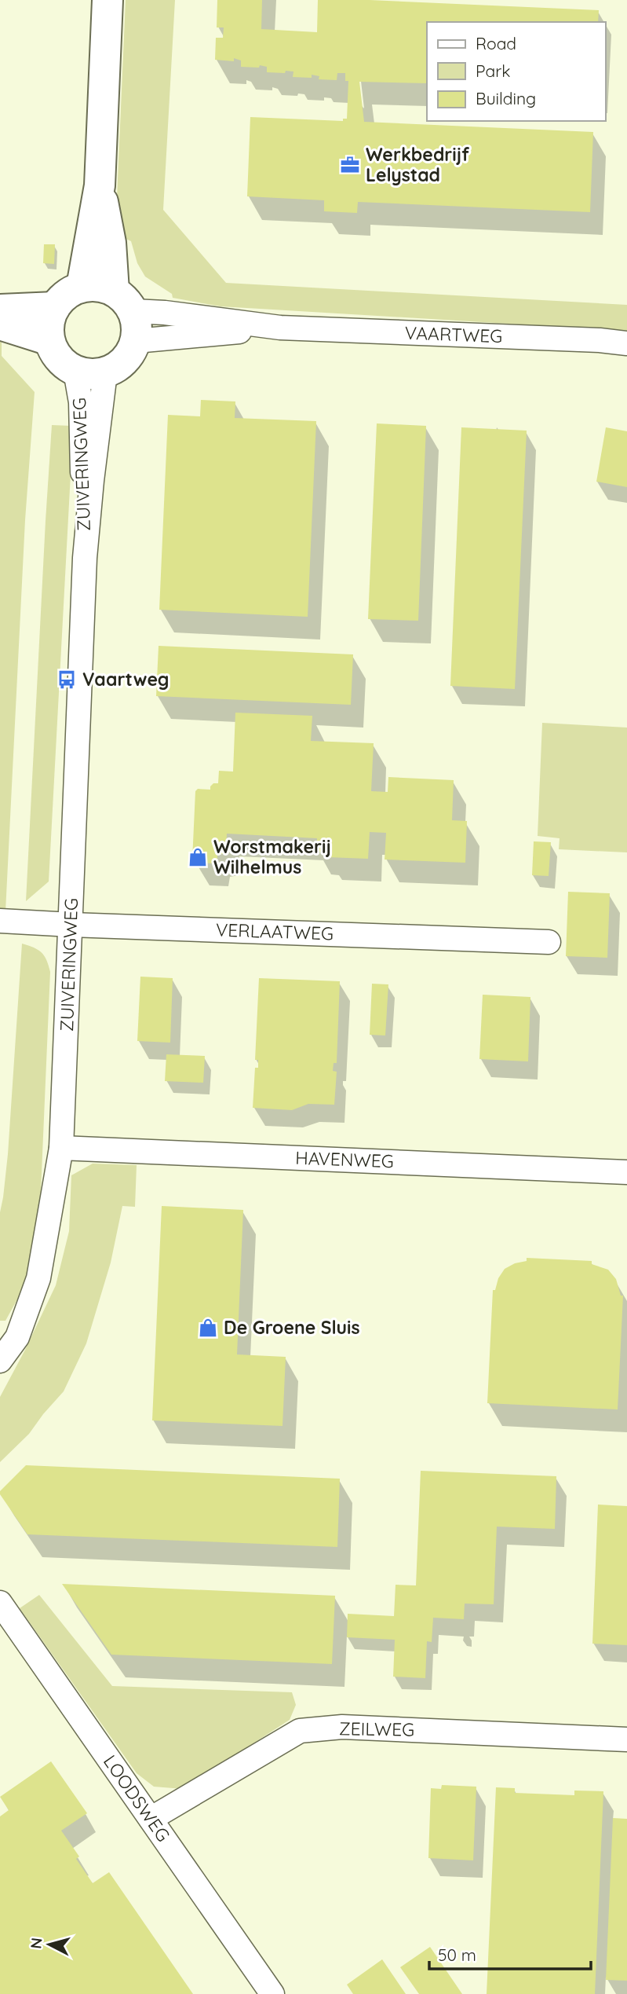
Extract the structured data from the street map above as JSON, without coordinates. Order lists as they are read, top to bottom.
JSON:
{
  "streets": {
    "street": [
      "VAARTWEG",
      "ZUIVERINGWEG",
      "VERLAATWEG",
      "HAVENWEG",
      "ZEILWEG",
      "LOODSWEG"
    ]
  },
  "crossings": [
    ["VAARTWEG", "ZUIVERINGWEG"],
    ["ZUIVERINGWEG", "VERLAATWEG"],
    ["ZUIVERINGWEG", "HAVENWEG"],
    ["ZEILWEG", "LOODSWEG"]
  ],
  "places": {
    "office": ["Werkbedrijf Lelystad"],
    "bus stop": ["Vaartweg"],
    "shop": ["Worstmakerij Wilhelmus", "De Groene Sluis"]
  },
  "legend": ["Road", "Park", "Building"],
  "scale_bar": "50 m",
  "north": "left"
}
